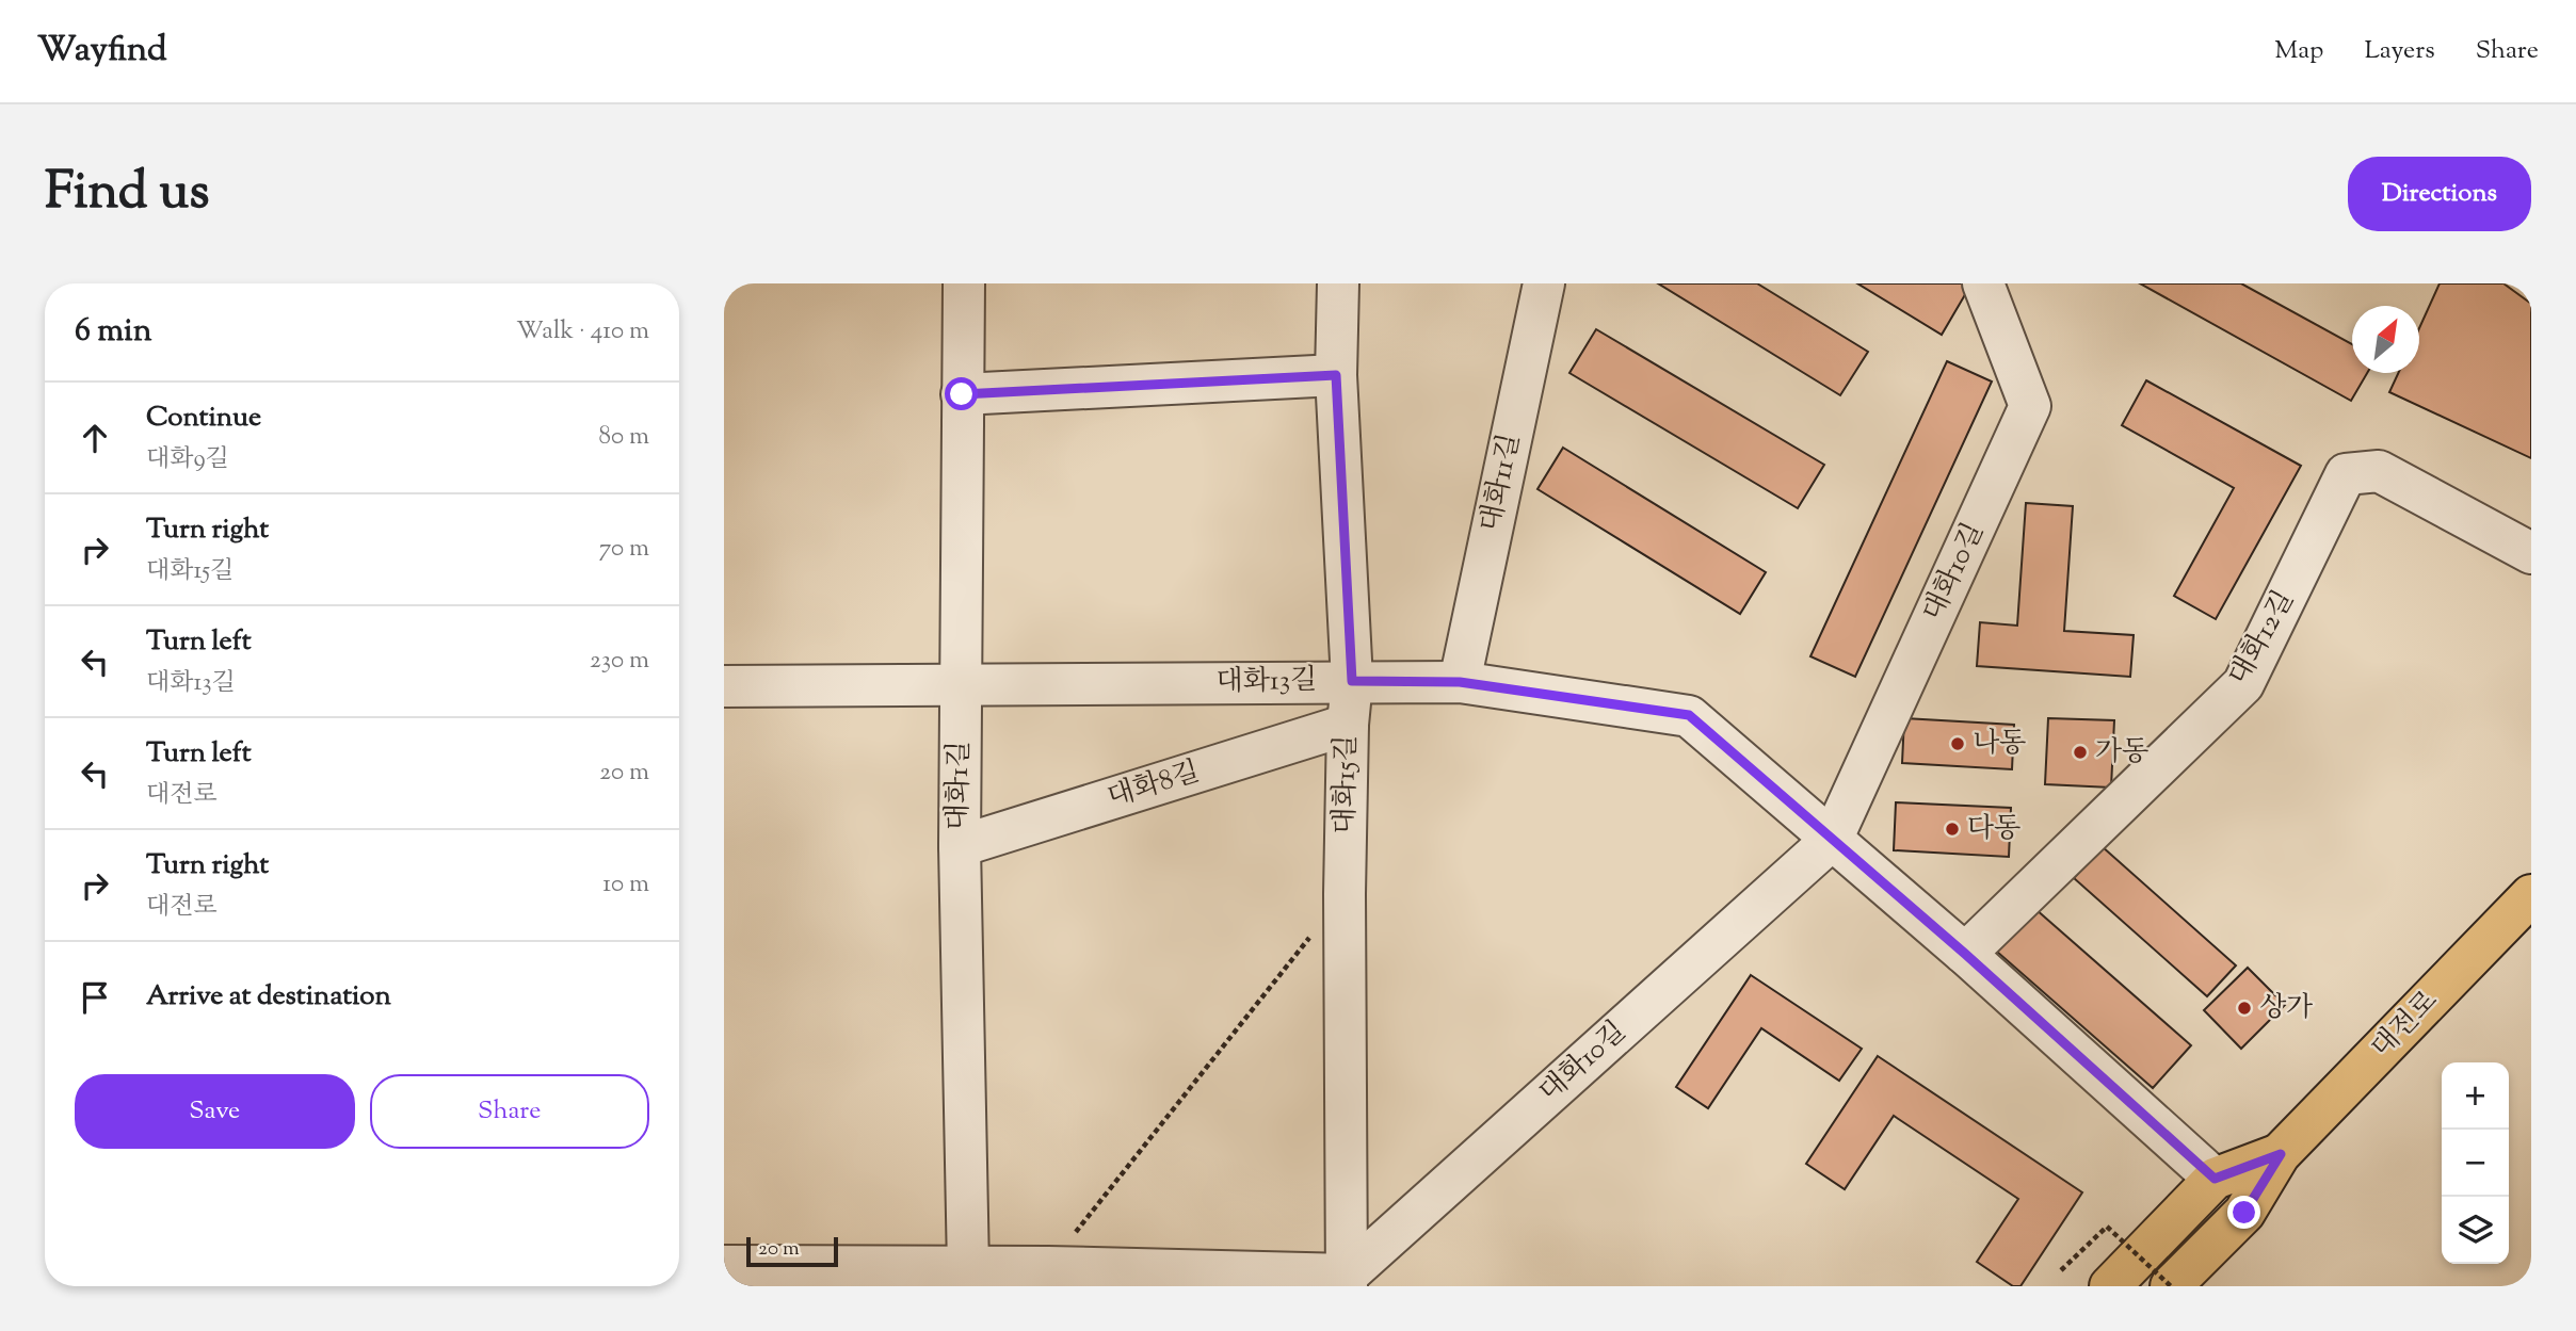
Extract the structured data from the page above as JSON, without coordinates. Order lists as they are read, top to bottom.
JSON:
{
  "streets": {
    "main road": ["대전로"],
    "street": [
      "대화11길",
      "대화10길",
      "대화12길",
      "대화13길",
      "대화15길",
      "대화1길",
      "대화8길"
    ]
  },
  "crossings": [
    ["대화11길", "대화13길"],
    ["대화10길", "대화13길"],
    ["대화10길", "대화15길"],
    ["대화12길", "대화13길"],
    ["대화13길", "대화15길"],
    ["대화13길", "대화1길"],
    ["대화13길", "대전로"],
    ["대화15길", "대화8길"],
    ["대화1길", "대화8길"]
  ],
  "places": [
    "나동",
    "가동",
    "다동",
    "상가"
  ],
  "scale_bar": "20 m",
  "north": "top right",
  "page": {
    "header": "Wayfind",
    "nav": ["Map", "Layers", "Share"],
    "title": "Find us",
    "buttons": [
      "Directions",
      ["Save", "Share"]
    ],
    "heading": ["6 min", "Walk · 410 m"],
    "list": [
      ["Continue", "대화9길", "80 m"],
      ["Turn right", "대화15길", "70 m"],
      ["Turn left", "대화13길", "230 m"],
      ["Turn left", "대전로", "20 m"],
      ["Turn right", "대전로", "10 m"],
      "Arrive at destination"
    ],
    "map_buttons": ["+", "−"],
    "scale": "20 m"
  }
}
